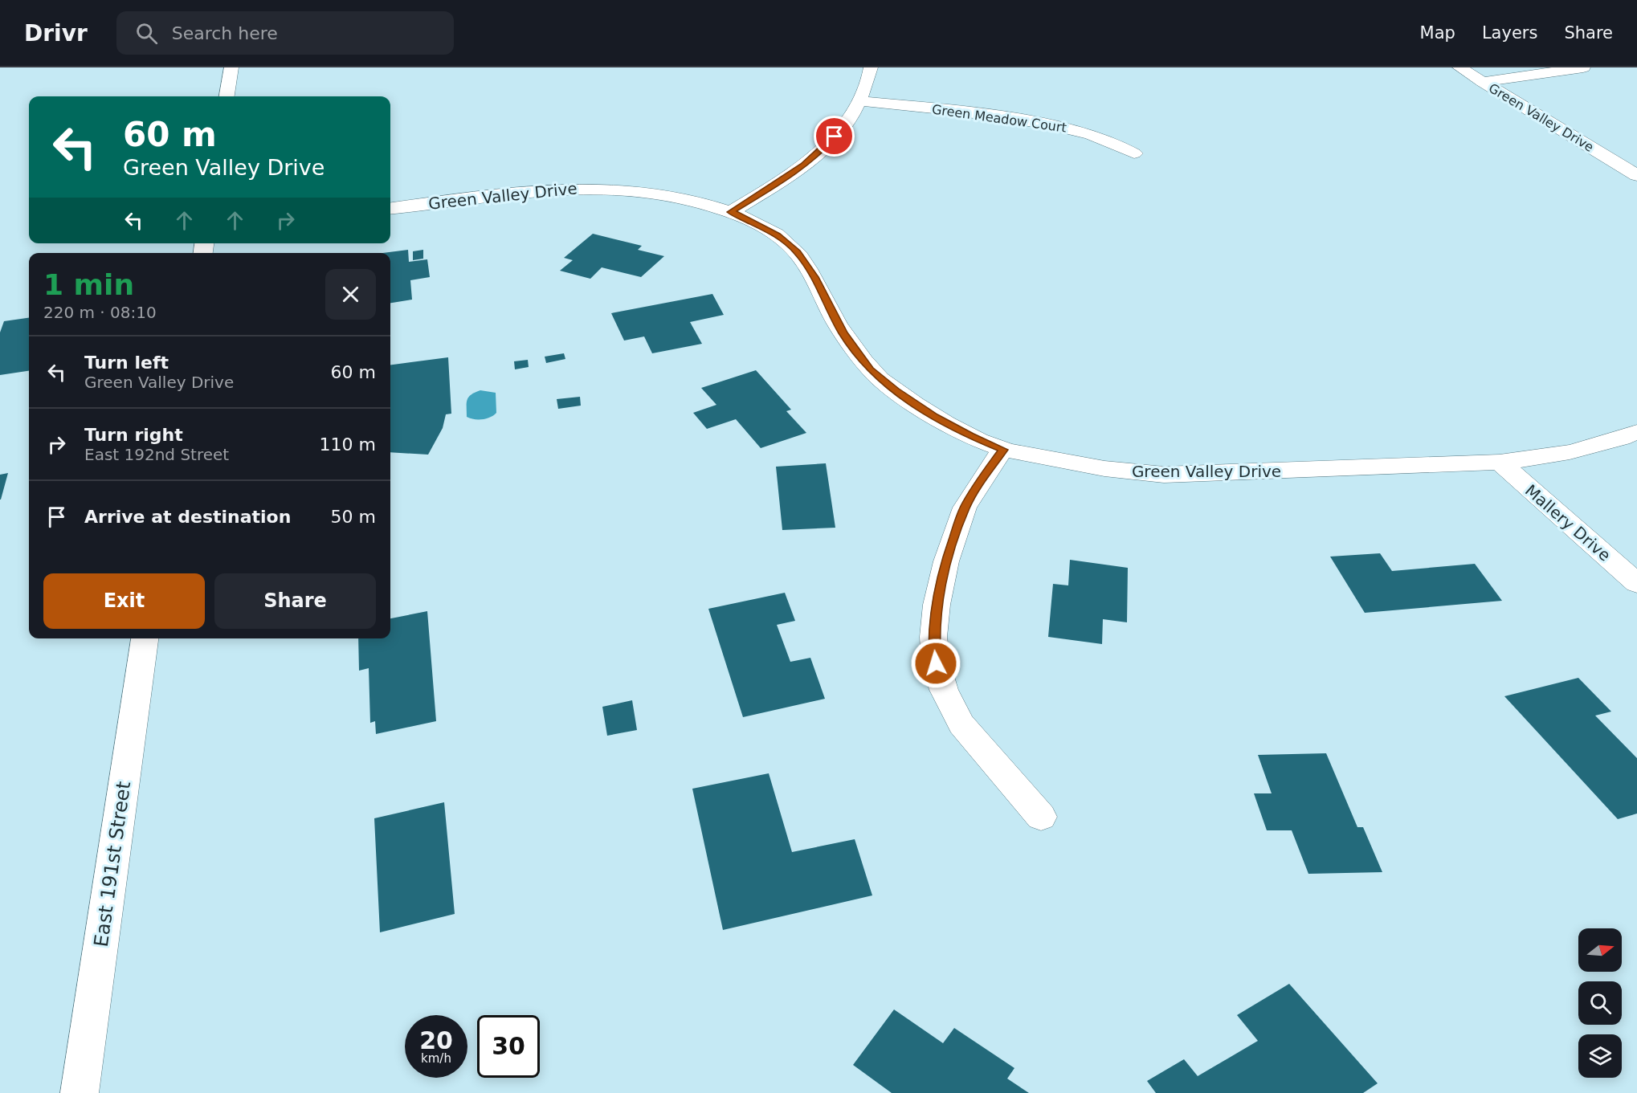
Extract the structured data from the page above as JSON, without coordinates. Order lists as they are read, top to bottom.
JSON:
{
  "streets": {
    "street": [
      "Green Valley Drive",
      "Green Meadow Court",
      "Mallery Drive",
      "East 191st Street"
    ]
  },
  "crossings": [
    ["Green Valley Drive", "Mallery Drive"]
  ],
  "north": "right",
  "page": {
    "header": "Drivr",
    "search": "Search here",
    "nav": ["Map", "Layers", "Share"],
    "turn": ["60 m", "Green Valley Drive"],
    "heading": ["1 min", "220 m · 08:10"],
    "list": [
      {
        "name": "Turn left",
        "note": "Green Valley Drive",
        "value": "60 m"
      },
      {
        "name": "Turn right",
        "note": "East 192nd Street",
        "value": "110 m"
      },
      {
        "name": "Arrive at destination",
        "value": "50 m"
      }
    ],
    "buttons": ["Exit", "Share"],
    "speed": "20 km/h",
    "limit": "30"
  }
}
